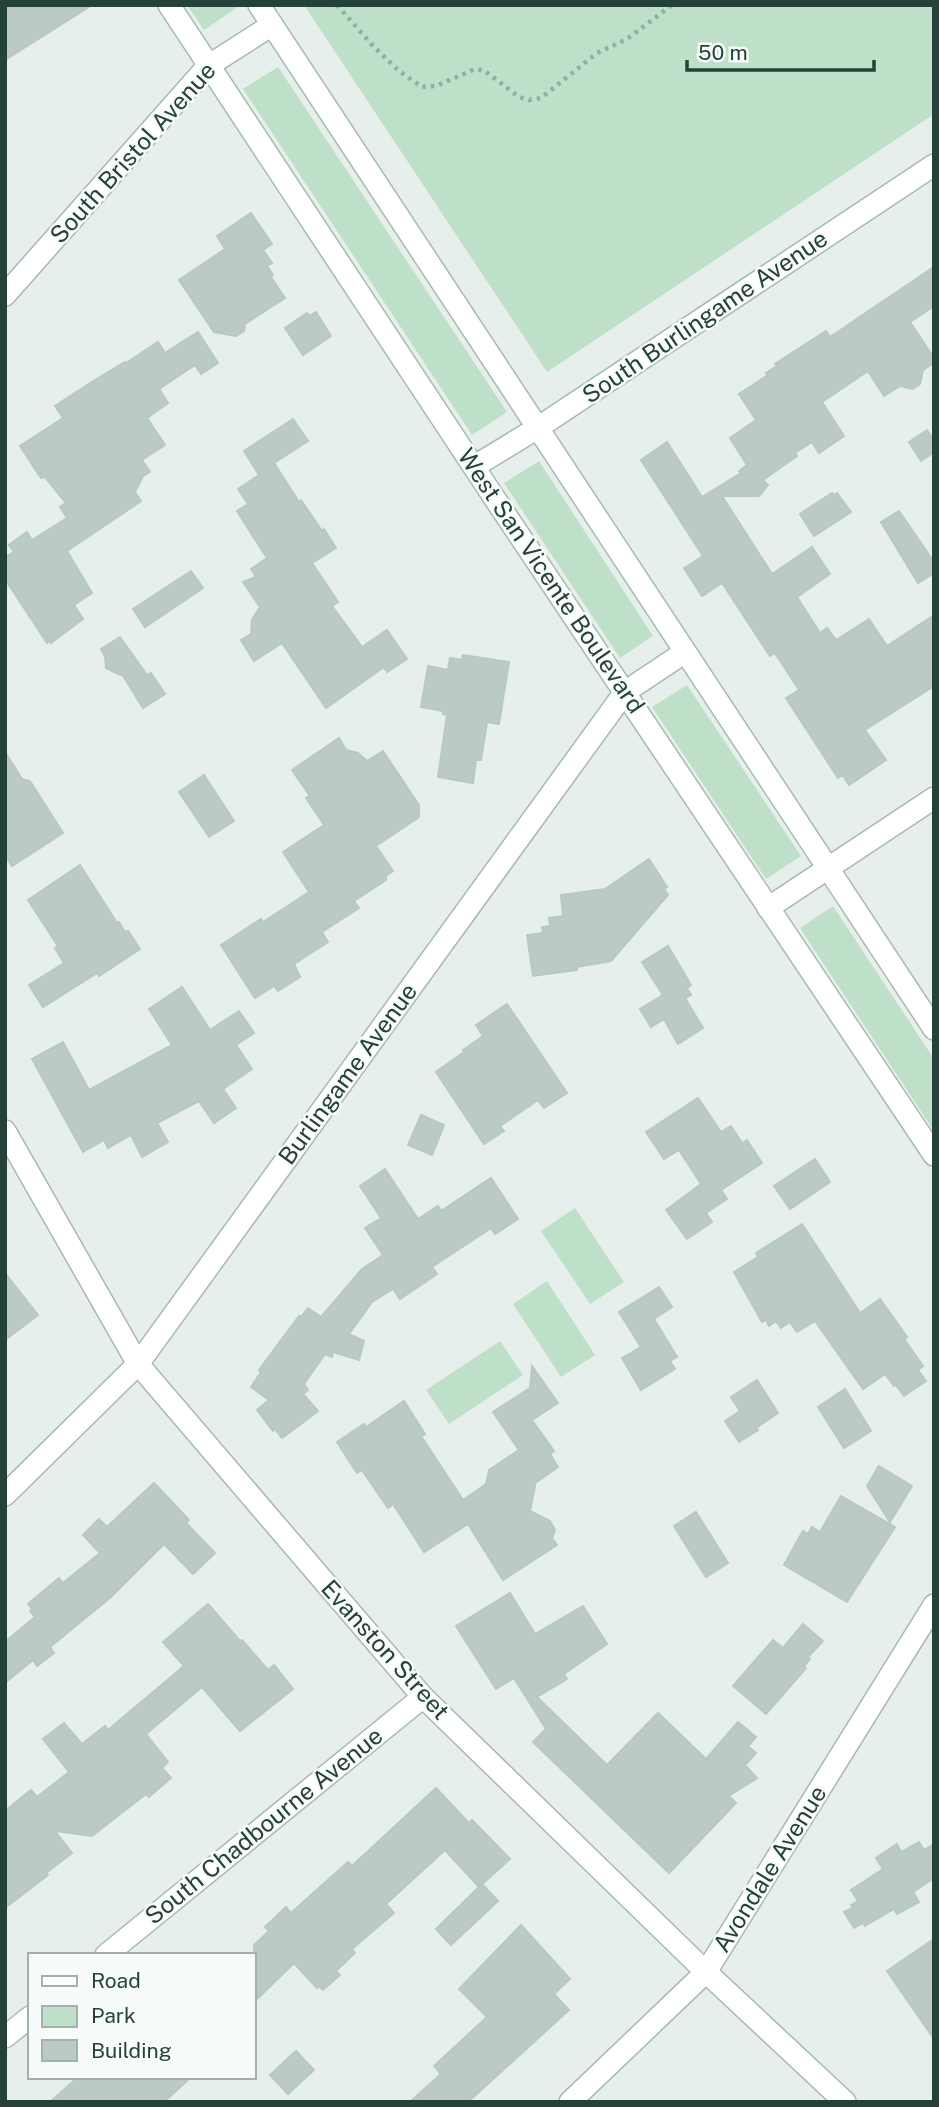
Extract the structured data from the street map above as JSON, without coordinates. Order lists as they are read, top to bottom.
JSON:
{
  "streets": {
    "street": [
      "South Bristol Avenue",
      "South Burlingame Avenue",
      "West San Vicente Boulevard",
      "Burlingame Avenue",
      "Evanston Street",
      "South Chadbourne Avenue",
      "Avondale Avenue"
    ]
  },
  "crossings": [
    ["South Bristol Avenue", "West San Vicente Boulevard"],
    ["South Burlingame Avenue", "West San Vicente Boulevard"],
    ["West San Vicente Boulevard", "Burlingame Avenue"],
    ["Burlingame Avenue", "Evanston Street"],
    ["Evanston Street", "South Chadbourne Avenue"],
    ["Evanston Street", "Avondale Avenue"]
  ],
  "legend": ["Road", "Park", "Building"],
  "scale_bar": "50 m"
}
